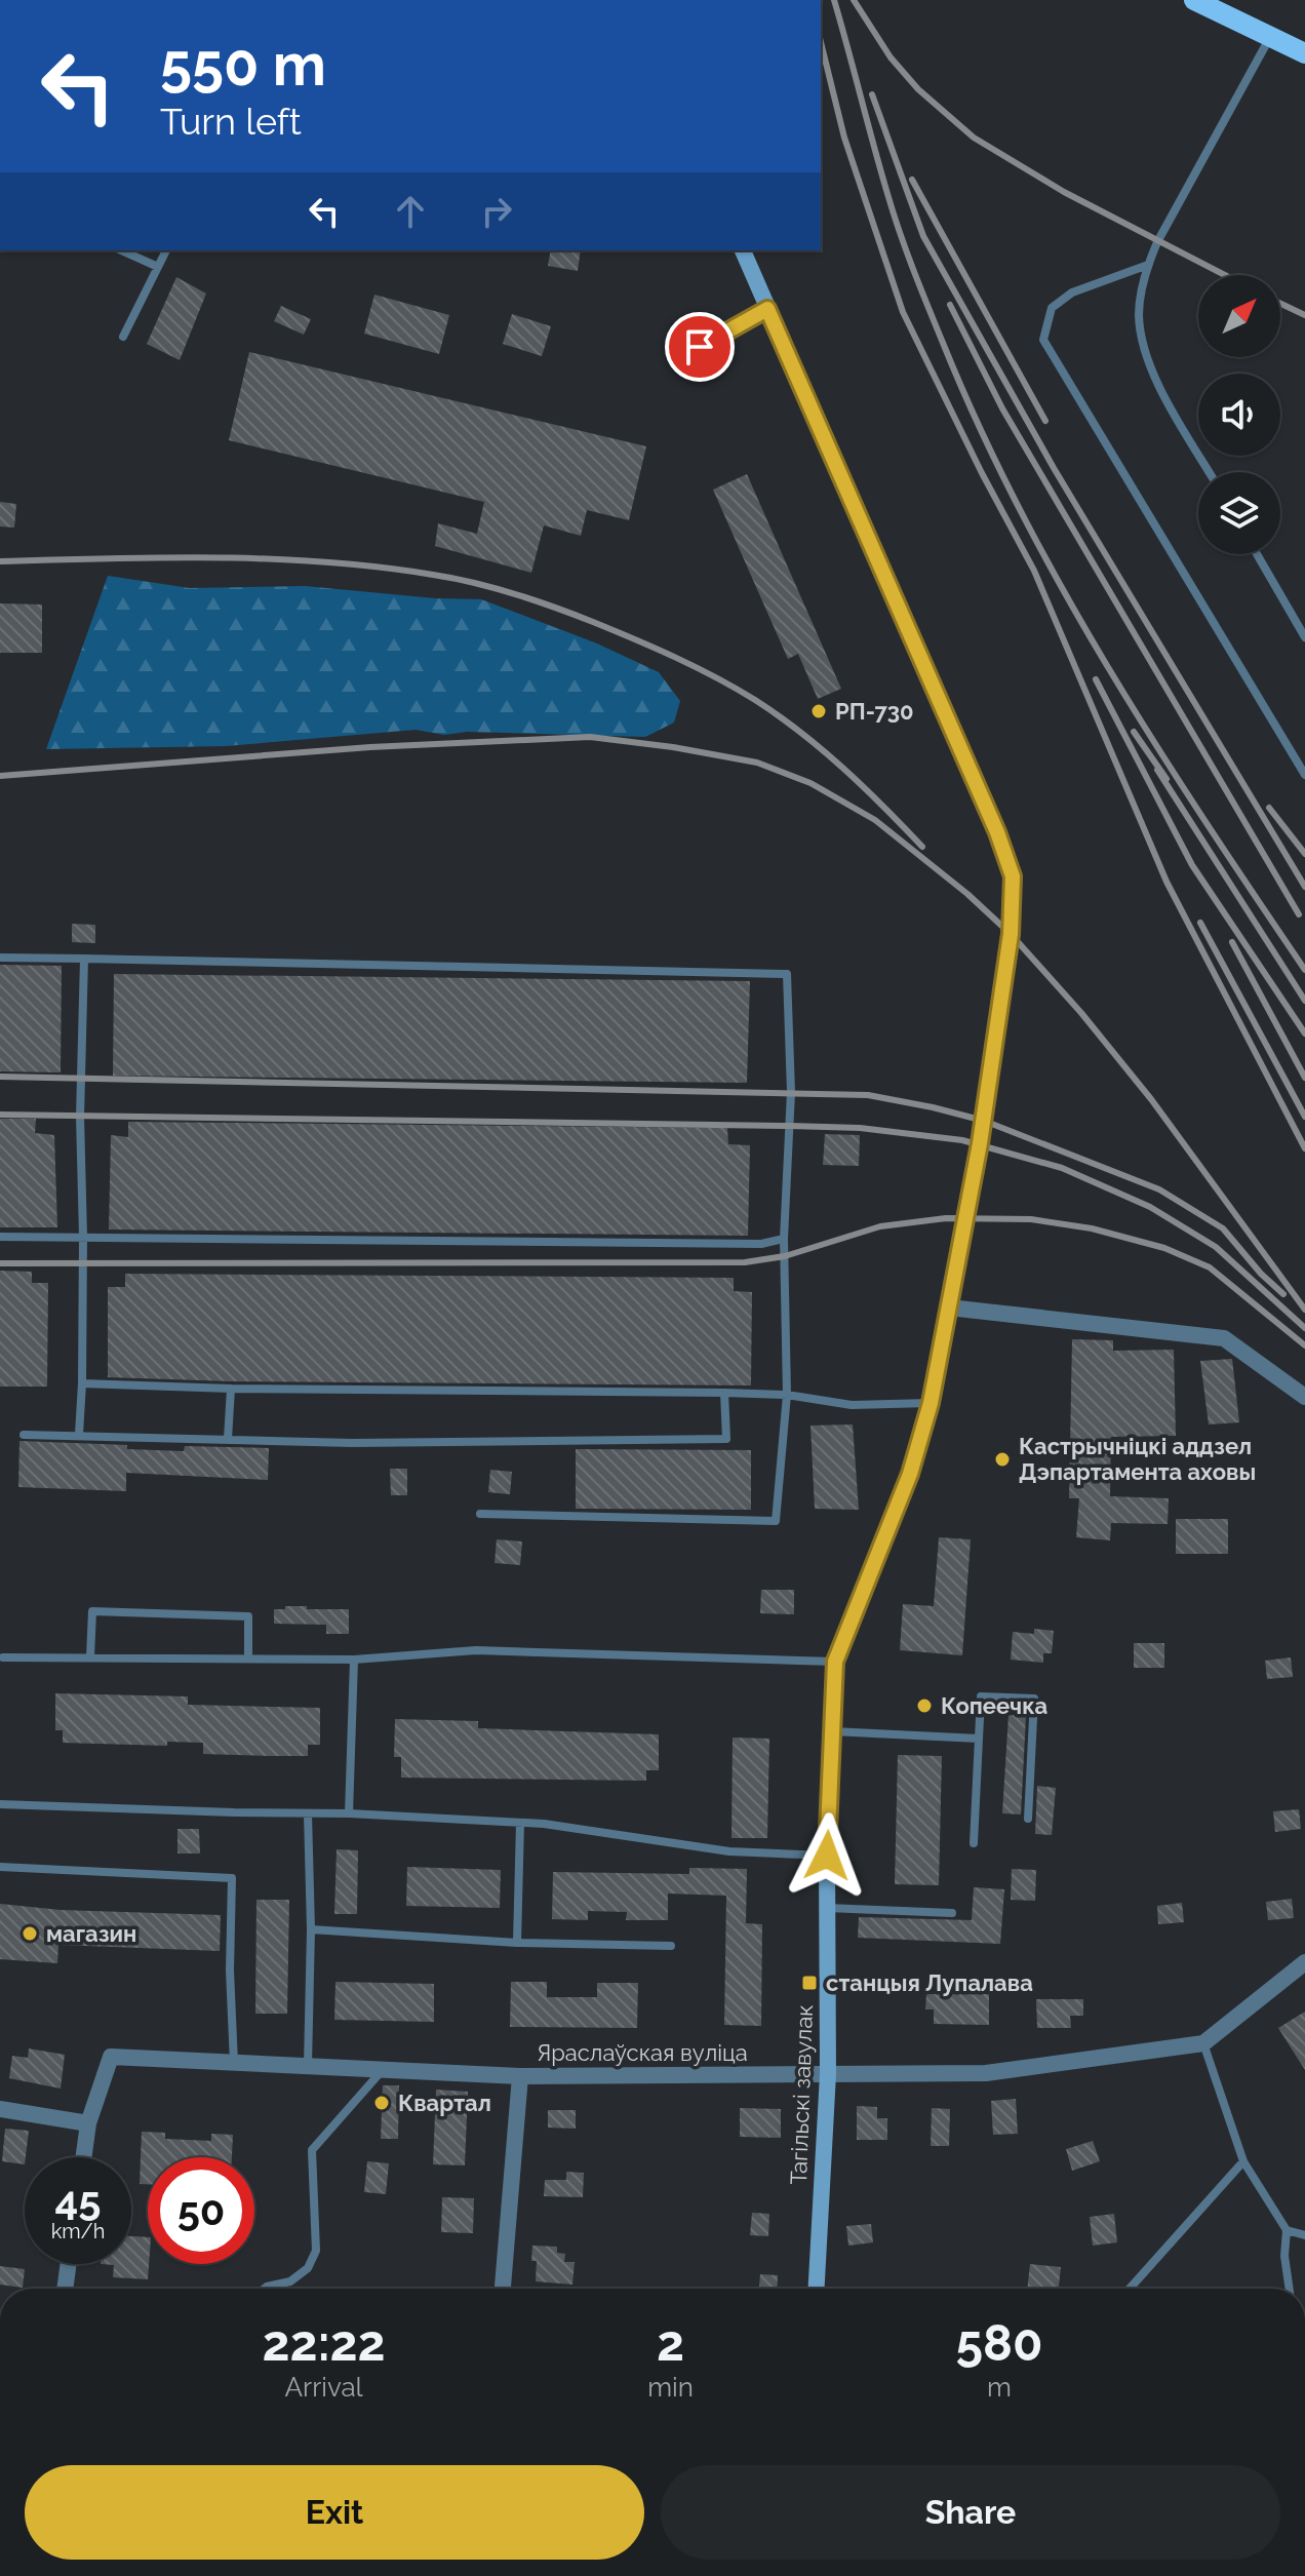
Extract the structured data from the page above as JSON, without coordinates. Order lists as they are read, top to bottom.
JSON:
{
  "streets": {
    "main road": ["Тагільскі завулак"],
    "street": ["Яраслаўская вуліца"]
  },
  "crossings": [
    ["Яраслаўская вуліца", "Тагільскі завулак"]
  ],
  "places": {
    "other": [
      "РП-730",
      "Кастрычніцкі аддзел Дэпартамента аховы",
      "Копеечка",
      "магазин",
      "Квартал"
    ],
    "transit": ["станцыя Лупалава"]
  },
  "north": "top right",
  "page": {
    "turn": ["550 m", "Turn left"],
    "speed": "45 km/h",
    "limit": "50",
    "eta": [
      "22:22",
      "Arrival",
      "2",
      "min",
      "580",
      "m"
    ],
    "buttons": ["Exit", "Share"]
  }
}
